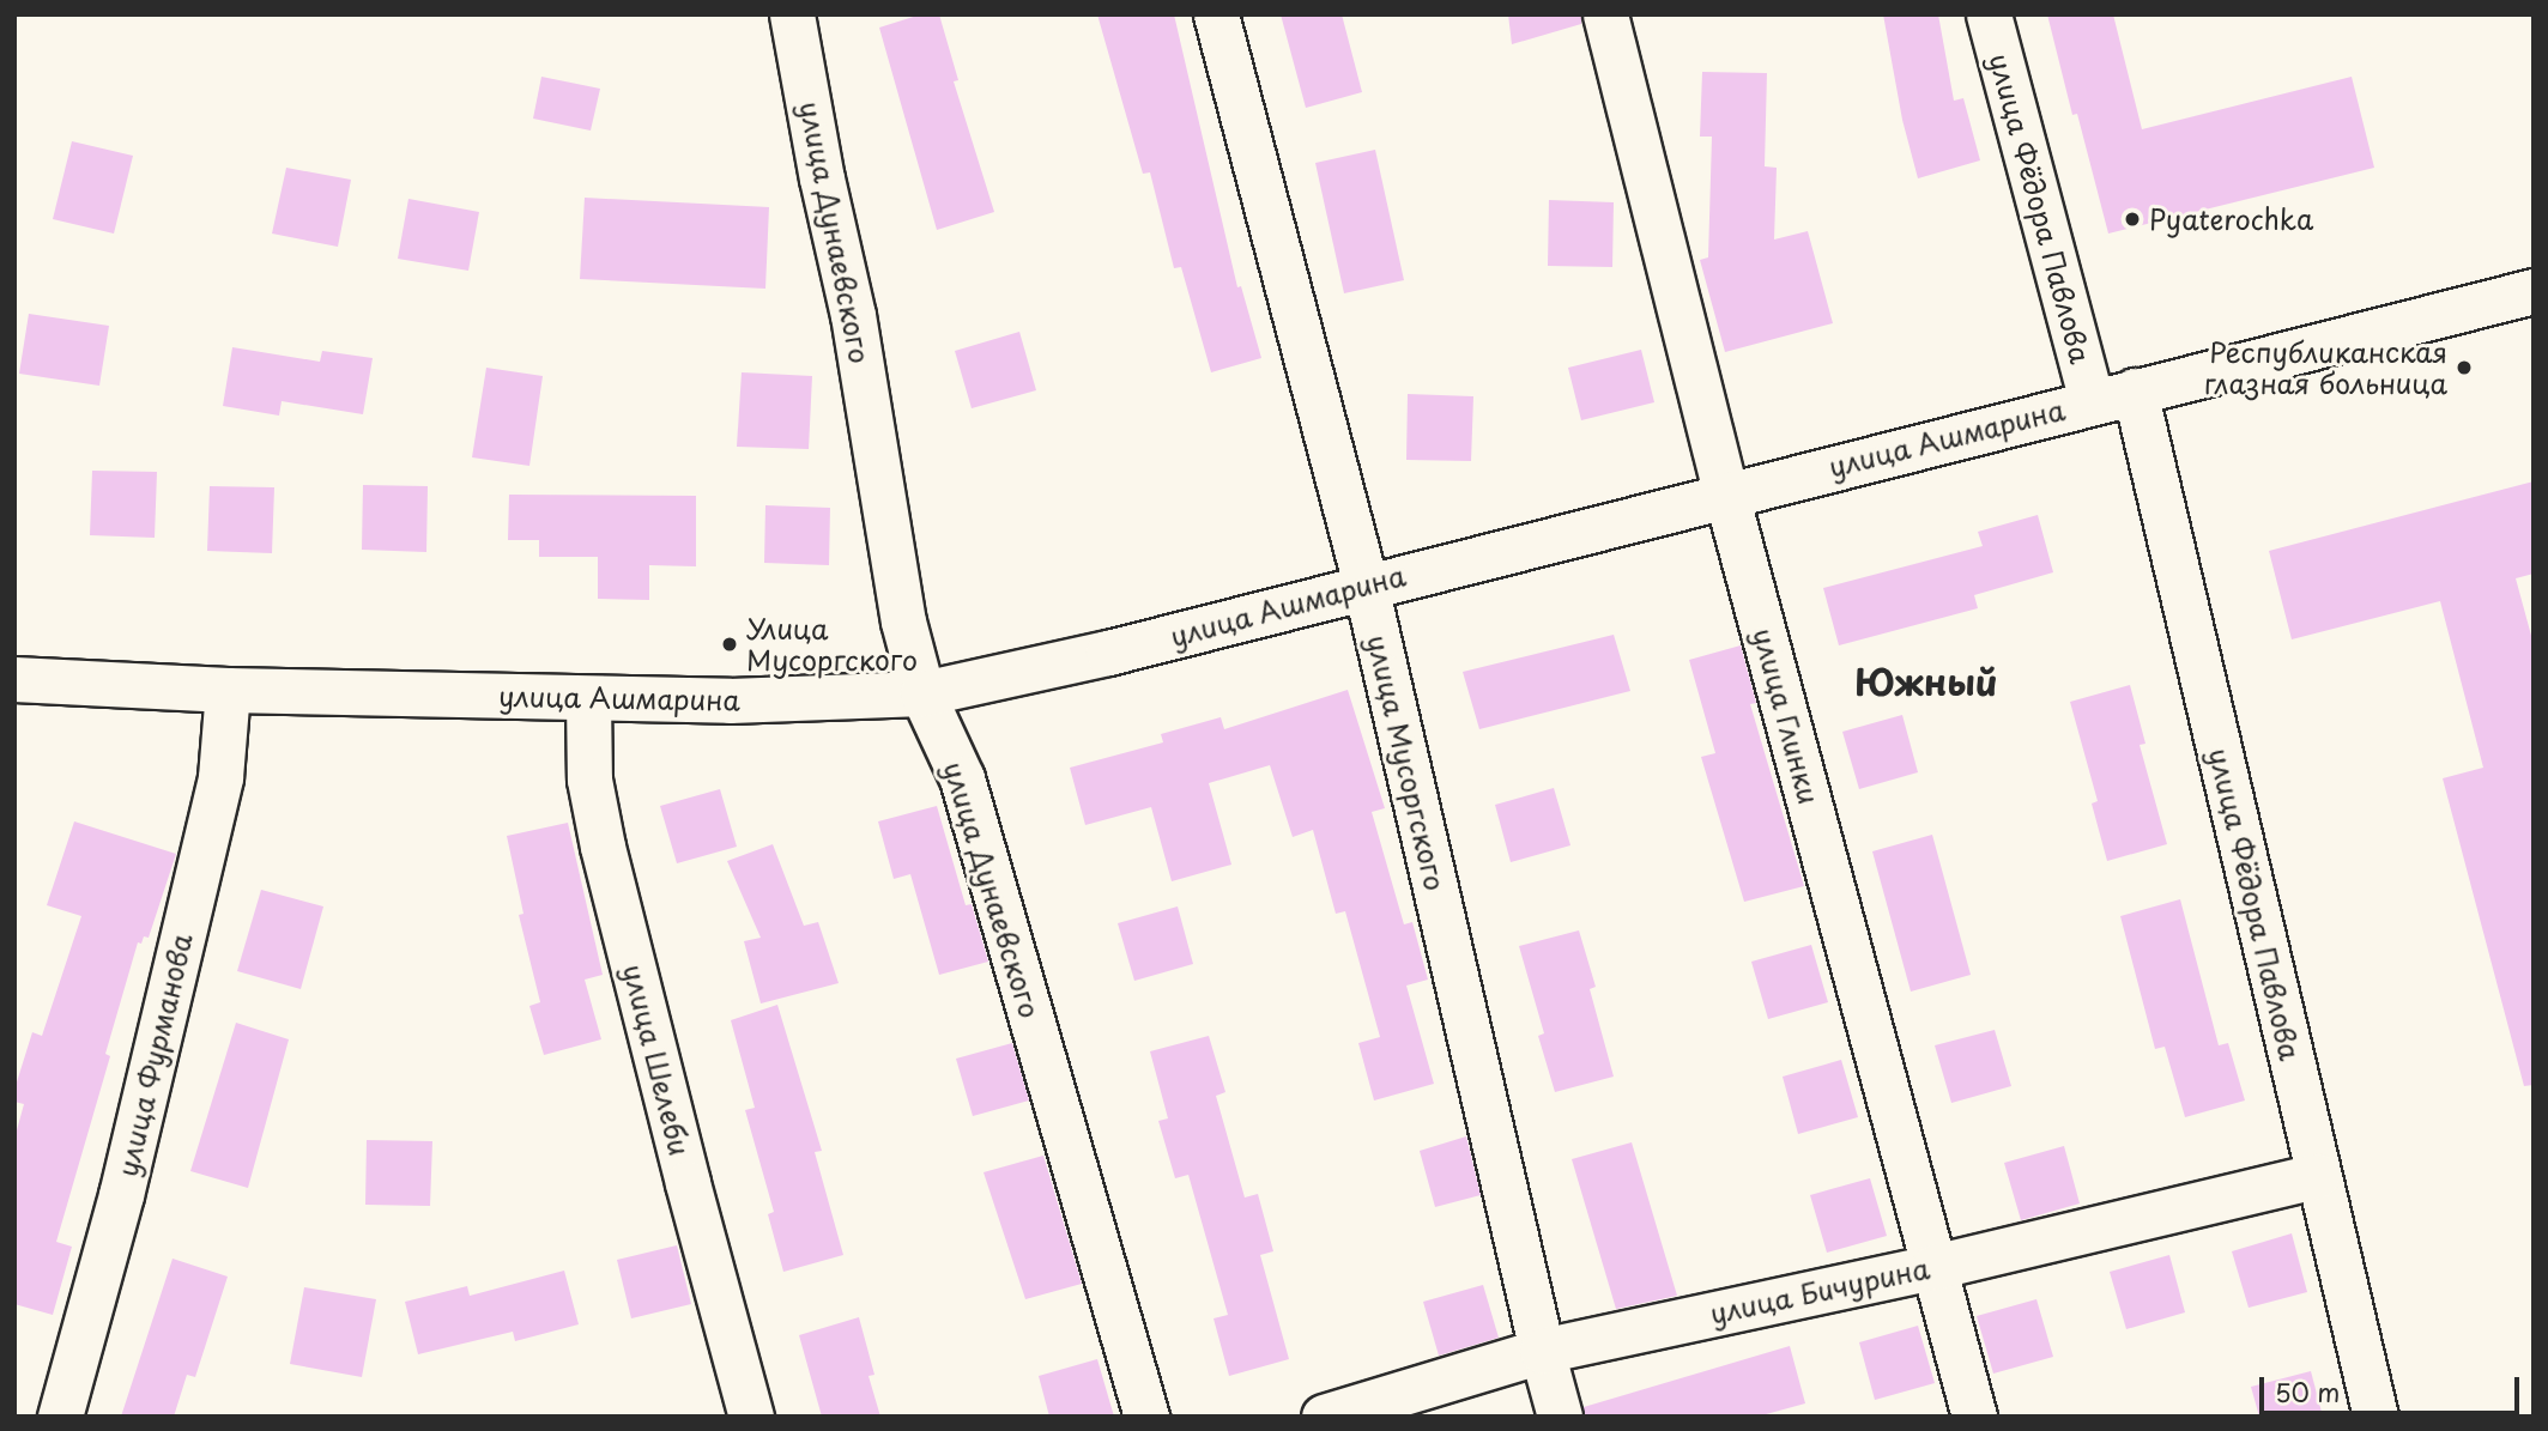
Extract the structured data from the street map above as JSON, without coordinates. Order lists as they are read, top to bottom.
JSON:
{
  "streets": {
    "street": [
      "улица Фёдора Павлова",
      "улица Дунаевского",
      "улица Ашмарина",
      "улица Глинки",
      "улица Мусоргского",
      "улица Фурманова",
      "улица Шелеби",
      "улица Бичурина"
    ]
  },
  "crossings": [
    ["улица Фёдора Павлова", "улица Ашмарина"],
    ["улица Фёдора Павлова", "улица Бичурина"],
    ["улица Дунаевского", "улица Ашмарина"],
    ["улица Ашмарина", "улица Глинки"],
    ["улица Ашмарина", "улица Мусоргского"],
    ["улица Ашмарина", "улица Фурманова"],
    ["улица Ашмарина", "улица Шелеби"],
    ["улица Глинки", "улица Бичурина"],
    ["улица Мусоргского", "улица Бичурина"]
  ],
  "districts": ["Южный"],
  "places": ["Pyaterochka", "Республиканская глазная больница", "Улица Мусоргского"],
  "scale_bar": "50 m"
}
